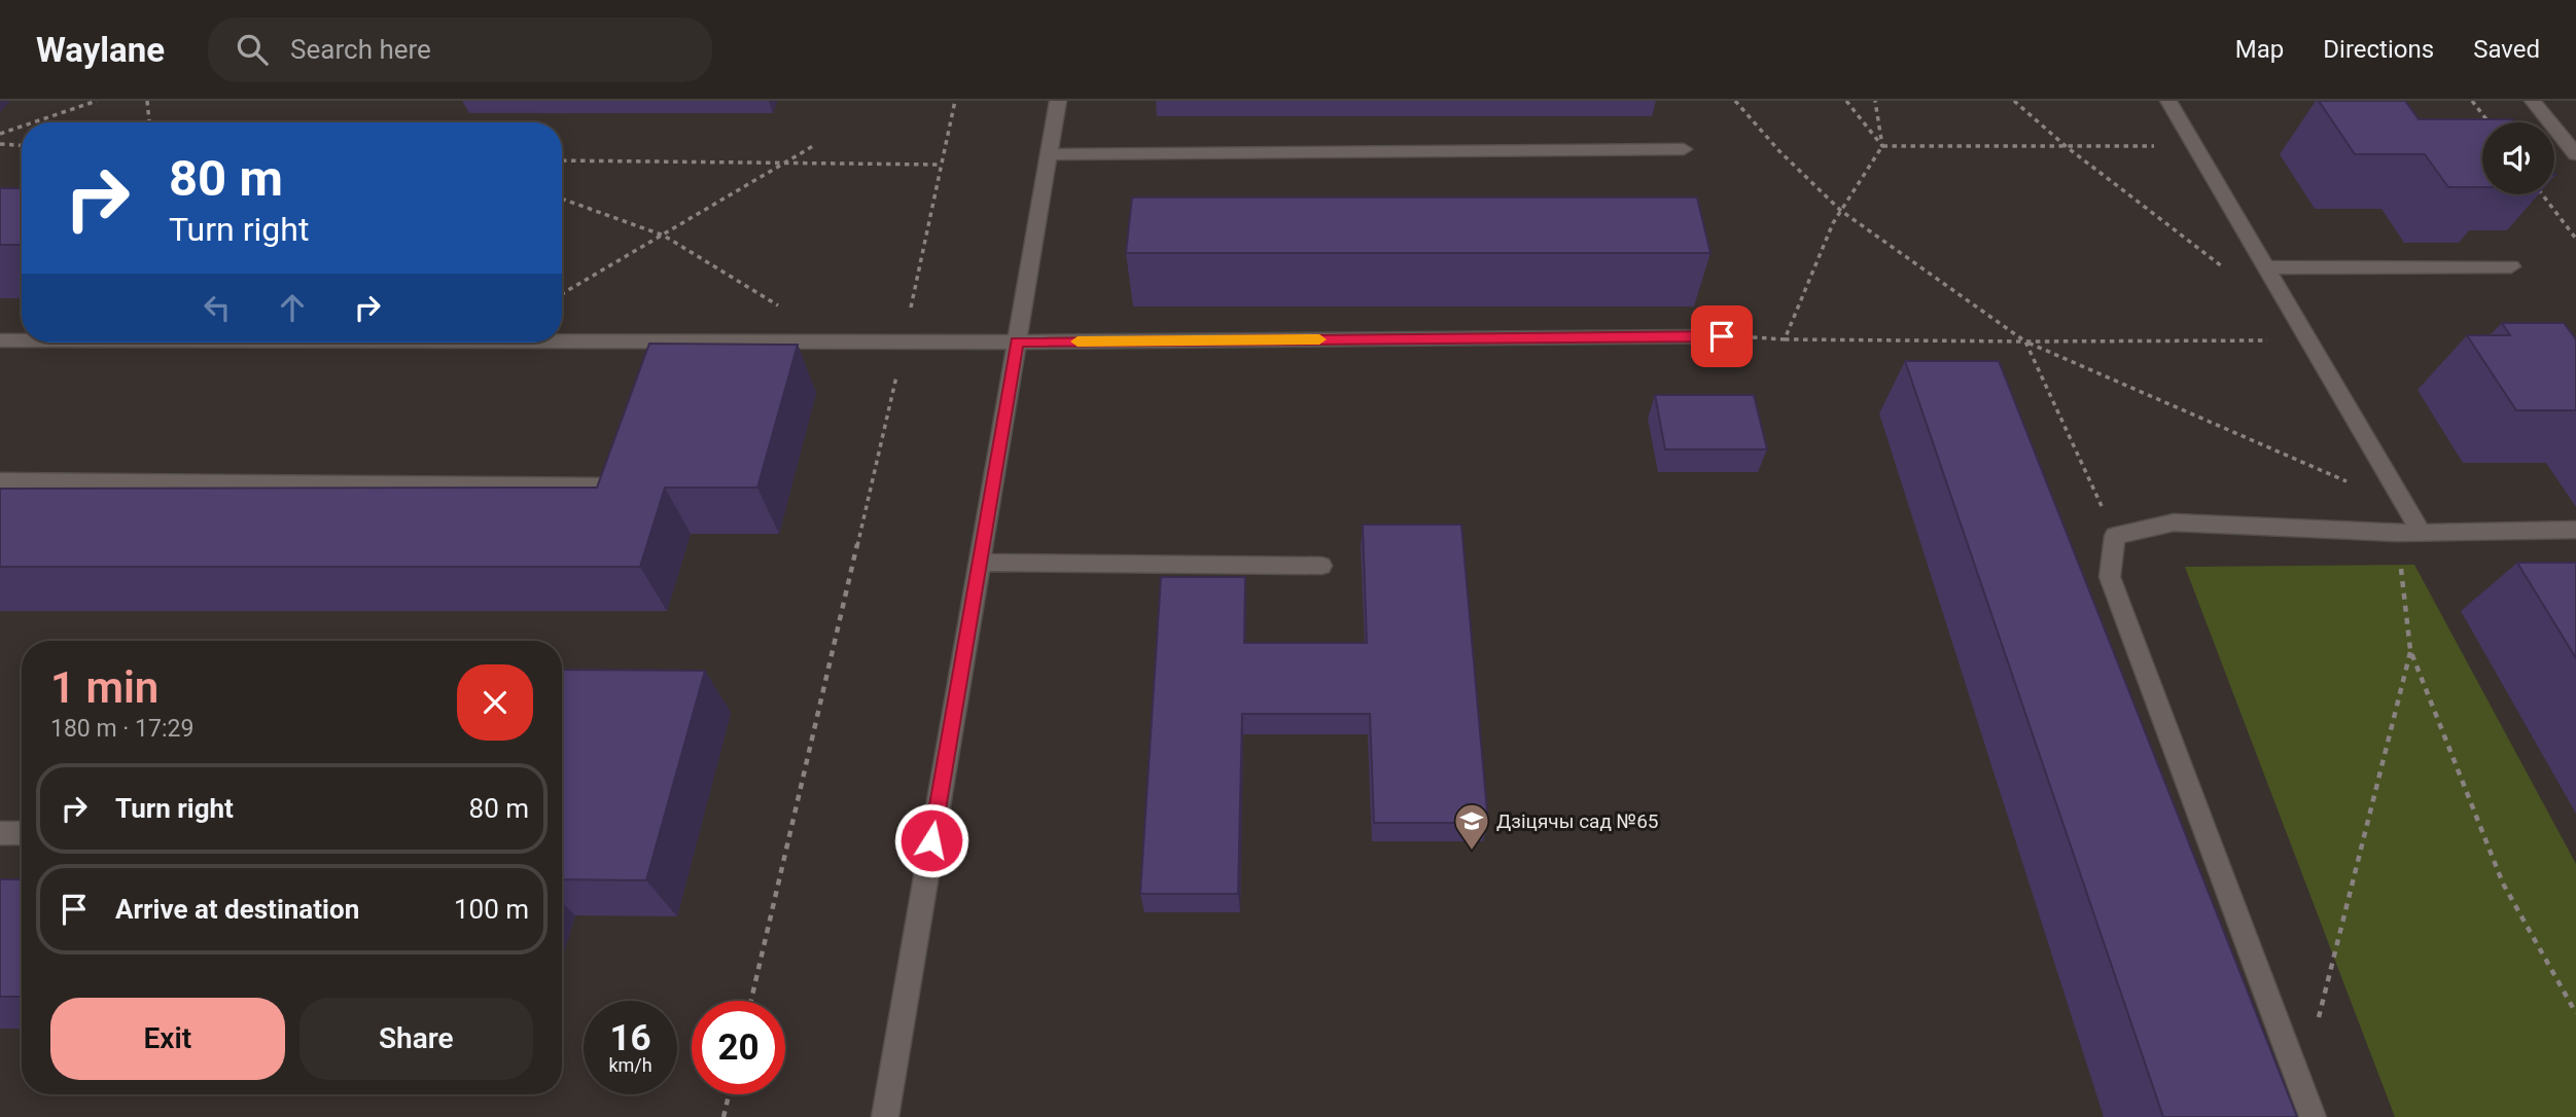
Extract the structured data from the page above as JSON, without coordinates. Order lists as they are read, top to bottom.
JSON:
{
  "places": {
    "school or university": ["Дзіцячы сад №65"]
  },
  "page": {
    "header": "Waylane",
    "search": "Search here",
    "nav": ["Map", "Directions", "Saved"],
    "turn": ["80 m", "Turn right"],
    "heading": ["1 min", "180 m · 17:29"],
    "list": [
      {
        "name": "Turn right",
        "value": "80 m"
      },
      {
        "name": "Arrive at destination",
        "value": "100 m"
      }
    ],
    "buttons": ["Exit", "Share"],
    "speed": "16 km/h",
    "limit": "20"
  }
}
